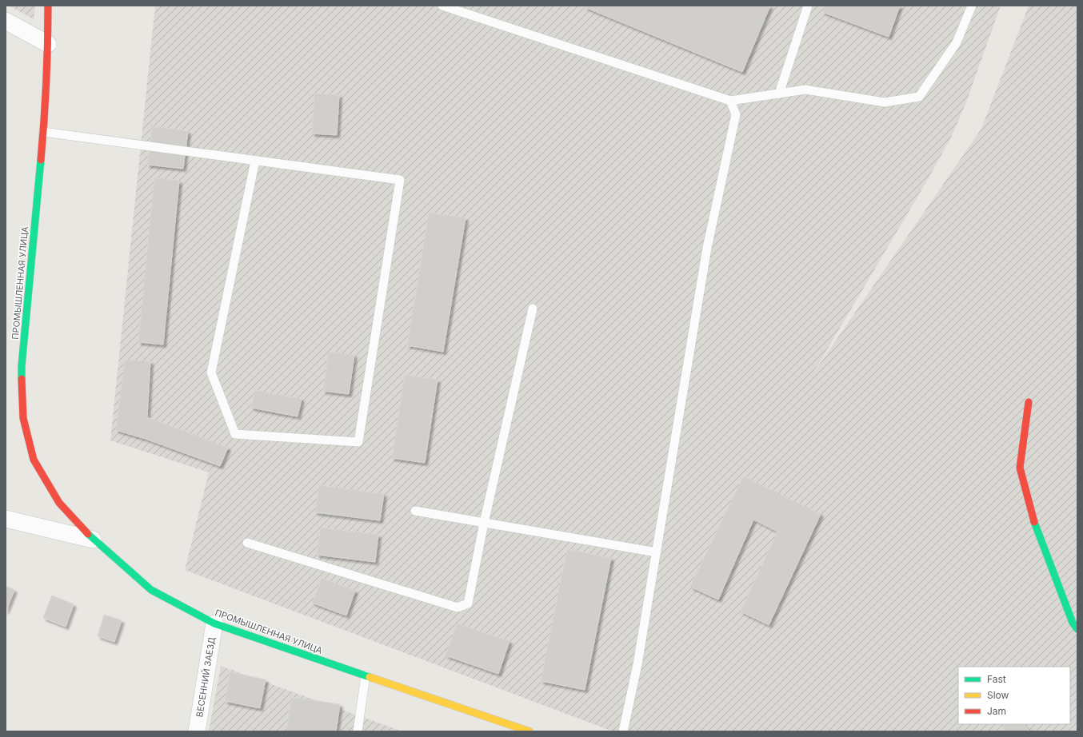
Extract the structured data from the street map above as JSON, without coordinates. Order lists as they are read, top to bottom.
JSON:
{
  "streets": {
    "street": ["ПРОМЫШЛЕННАЯ УЛИЦА", "ВЕСЕННИЙ ЗАЕЗД"]
  },
  "crossings": [
    ["ПРОМЫШЛЕННАЯ УЛИЦА", "ВЕСЕННИЙ ЗАЕЗД"]
  ],
  "legend": ["Fast", "Slow", "Jam"]
}
